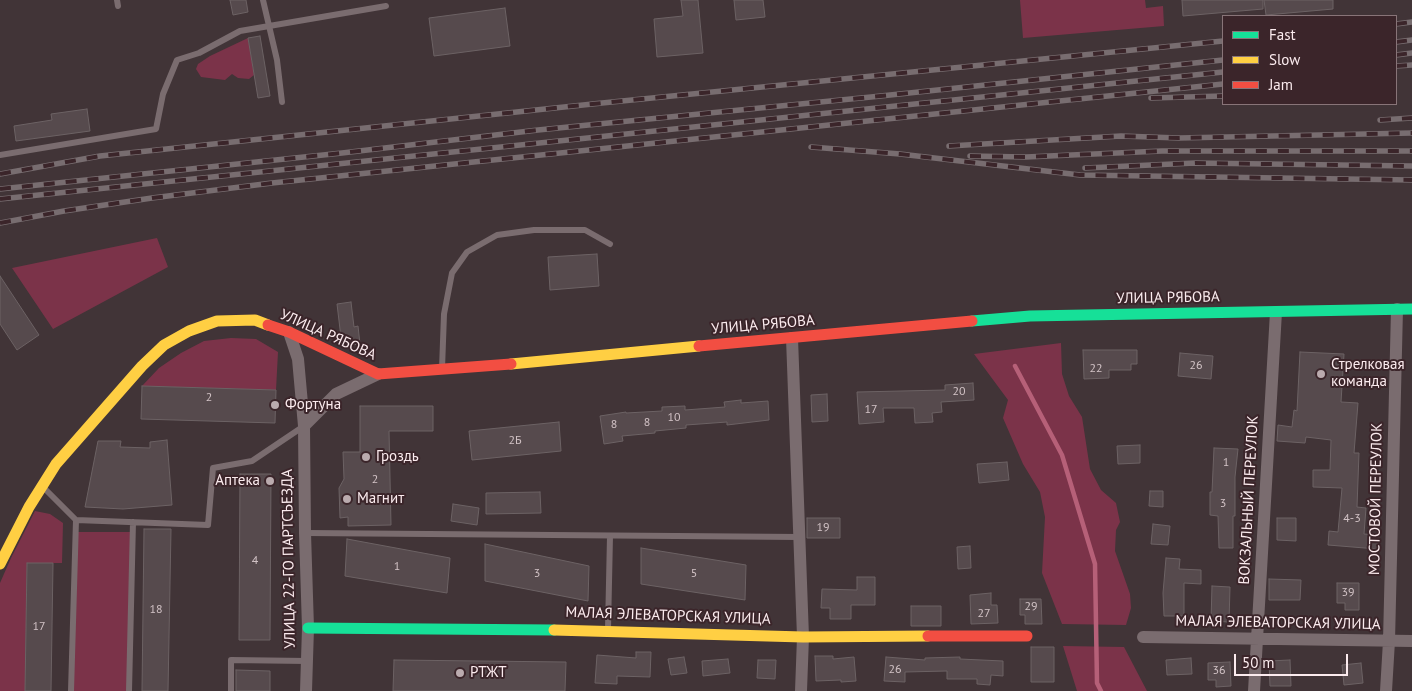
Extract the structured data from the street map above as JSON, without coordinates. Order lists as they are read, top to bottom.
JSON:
{
  "streets": {
    "street": [
      "УЛИЦА РЯБОВА",
      "МОСТОВОЙ ПЕРЕУЛОК",
      "ВОКЗАЛЬНЫЙ ПЕРЕУЛОК",
      "УЛИЦА 22-ГО ПАРТСЪЕЗДА",
      "МАЛАЯ ЭЛЕВАТОРСКАЯ УЛИЦА"
    ]
  },
  "crossings": [
    ["УЛИЦА РЯБОВА", "МОСТОВОЙ ПЕРЕУЛОК"],
    ["УЛИЦА РЯБОВА", "ВОКЗАЛЬНЫЙ ПЕРЕУЛОК"],
    ["УЛИЦА РЯБОВА", "УЛИЦА 22-ГО ПАРТСЪЕЗДА"],
    ["МОСТОВОЙ ПЕРЕУЛОК", "МАЛАЯ ЭЛЕВАТОРСКАЯ УЛИЦА"],
    ["ВОКЗАЛЬНЫЙ ПЕРЕУЛОК", "МАЛАЯ ЭЛЕВАТОРСКАЯ УЛИЦА"],
    ["УЛИЦА 22-ГО ПАРТСЪЕЗДА", "МАЛАЯ ЭЛЕВАТОРСКАЯ УЛИЦА"]
  ],
  "places": [
    "Стрелковая команда",
    "Фортуна",
    "Гроздь",
    "Аптека",
    "Магнит",
    "РТЖТ"
  ],
  "house_numbers": [
    "26",
    "22",
    "20",
    "2",
    "17",
    "10",
    "8",
    "8",
    "2Б",
    "1",
    "2",
    "3",
    "4-3",
    "19",
    "4",
    "1",
    "3",
    "5",
    "39",
    "29",
    "18",
    "27",
    "17",
    "26",
    "36"
  ],
  "legend": ["Fast", "Slow", "Jam"],
  "scale_bar": "50 m"
}
